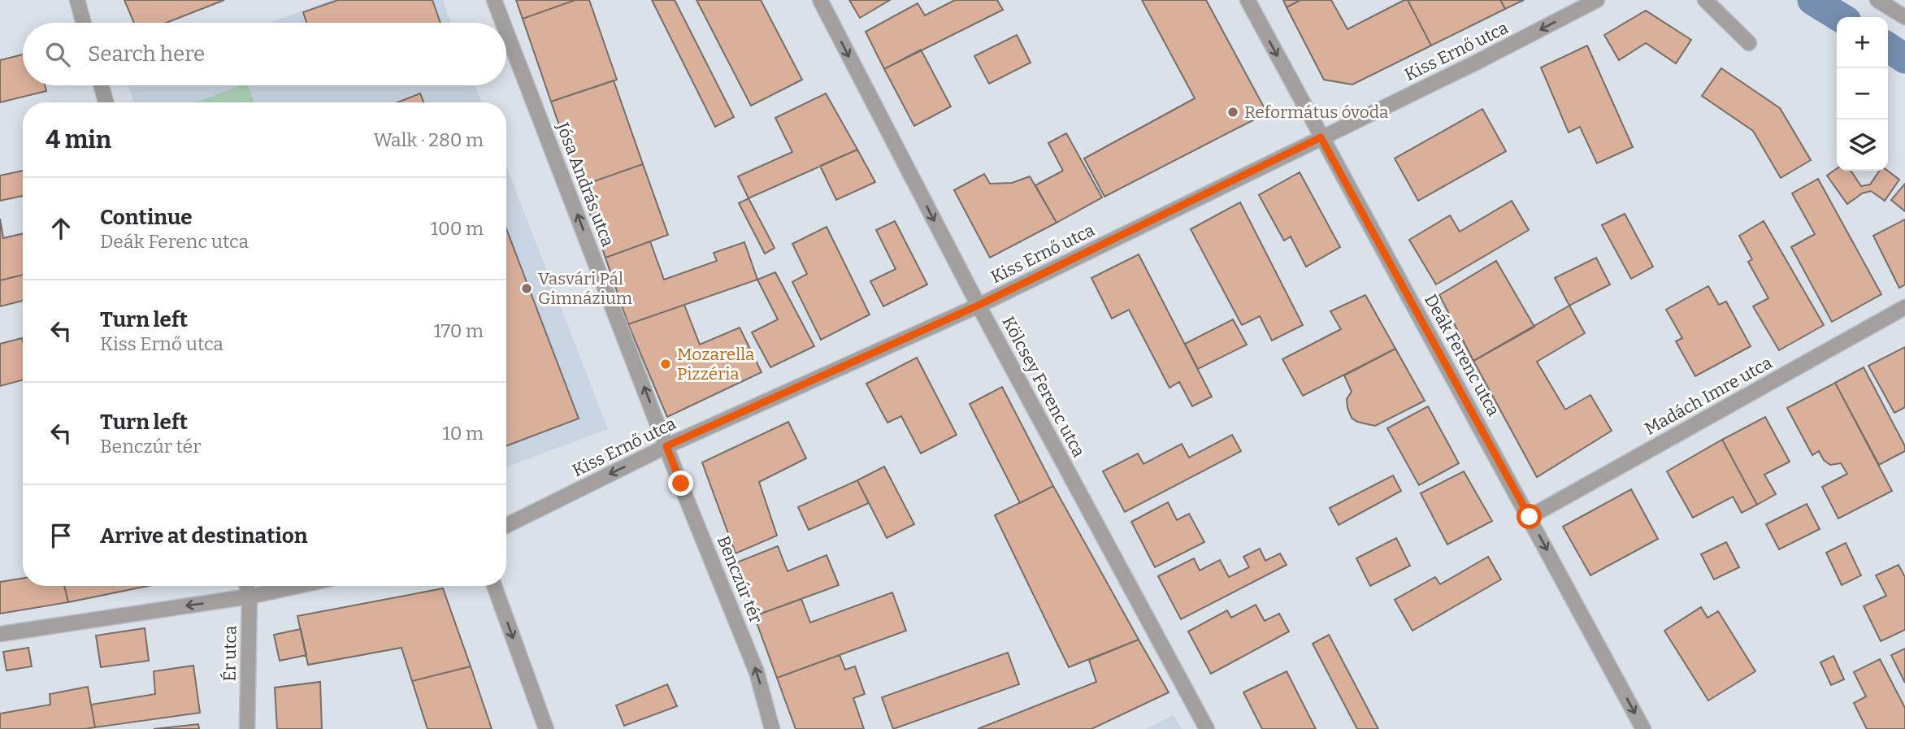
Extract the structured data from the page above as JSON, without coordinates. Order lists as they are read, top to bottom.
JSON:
{
  "streets": {
    "street": [
      "Kiss Ernő utca",
      "Jósa András utca",
      "Deák Ferenc utca",
      "Kölcsey Ferenc utca",
      "Madách Imre utca",
      "Benczúr tér",
      "Ér utca"
    ]
  },
  "crossings": [
    ["Kiss Ernő utca", "Jósa András utca"],
    ["Kiss Ernő utca", "Deák Ferenc utca"],
    ["Kiss Ernő utca", "Kölcsey Ferenc utca"],
    ["Kiss Ernő utca", "Benczúr tér"],
    ["Jósa András utca", "Benczúr tér"],
    ["Deák Ferenc utca", "Madách Imre utca"]
  ],
  "one_way": [
    "Kiss Ernő utca",
    "Jósa András utca",
    "Deák Ferenc utca",
    "Kölcsey Ferenc utca",
    "Benczúr tér"
  ],
  "places": ["Református óvoda", "Vasvári Pál Gimnázium", "Mozarella Pizzéria"],
  "page": {
    "map_buttons": ["+", "−"],
    "search": "Search here",
    "heading": ["4 min", "Walk · 280 m"],
    "list": [
      ["Continue", "Deák Ferenc utca", "100 m"],
      ["Turn left", "Kiss Ernő utca", "170 m"],
      ["Turn left", "Benczúr tér", "10 m"],
      "Arrive at destination"
    ]
  }
}
